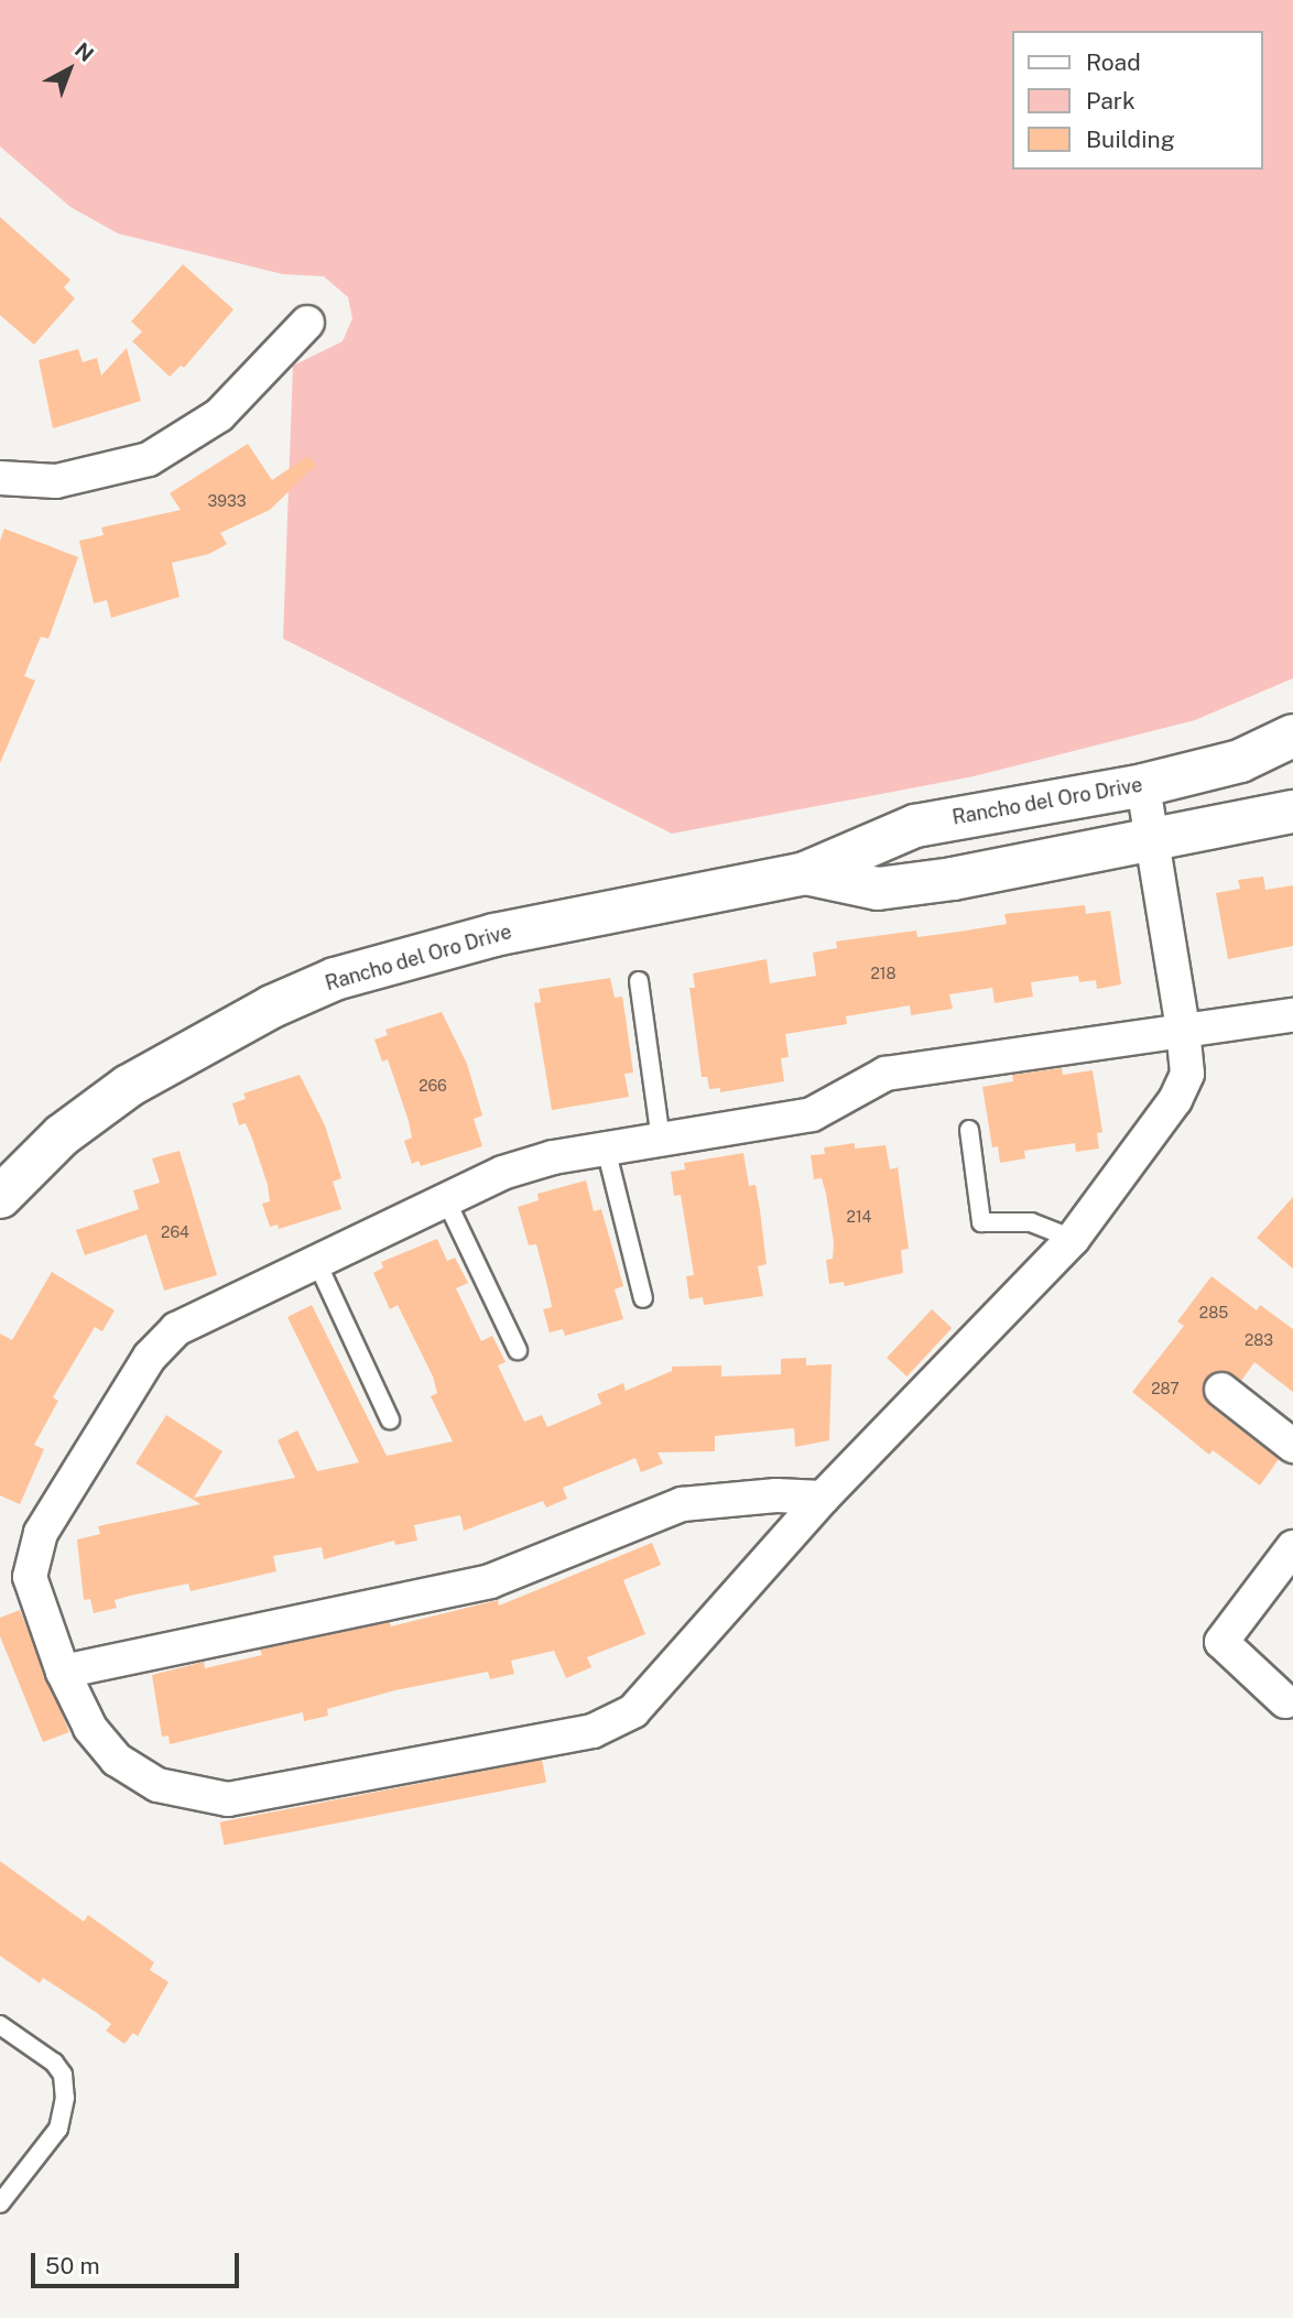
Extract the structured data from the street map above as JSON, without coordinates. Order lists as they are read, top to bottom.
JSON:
{
  "streets": {
    "main road": ["Rancho del Oro Drive"]
  },
  "house_numbers": [
    "3933",
    "218",
    "266",
    "214",
    "264",
    "285",
    "283",
    "287"
  ],
  "legend": ["Road", "Park", "Building"],
  "scale_bar": "50 m",
  "north": "top right"
}
